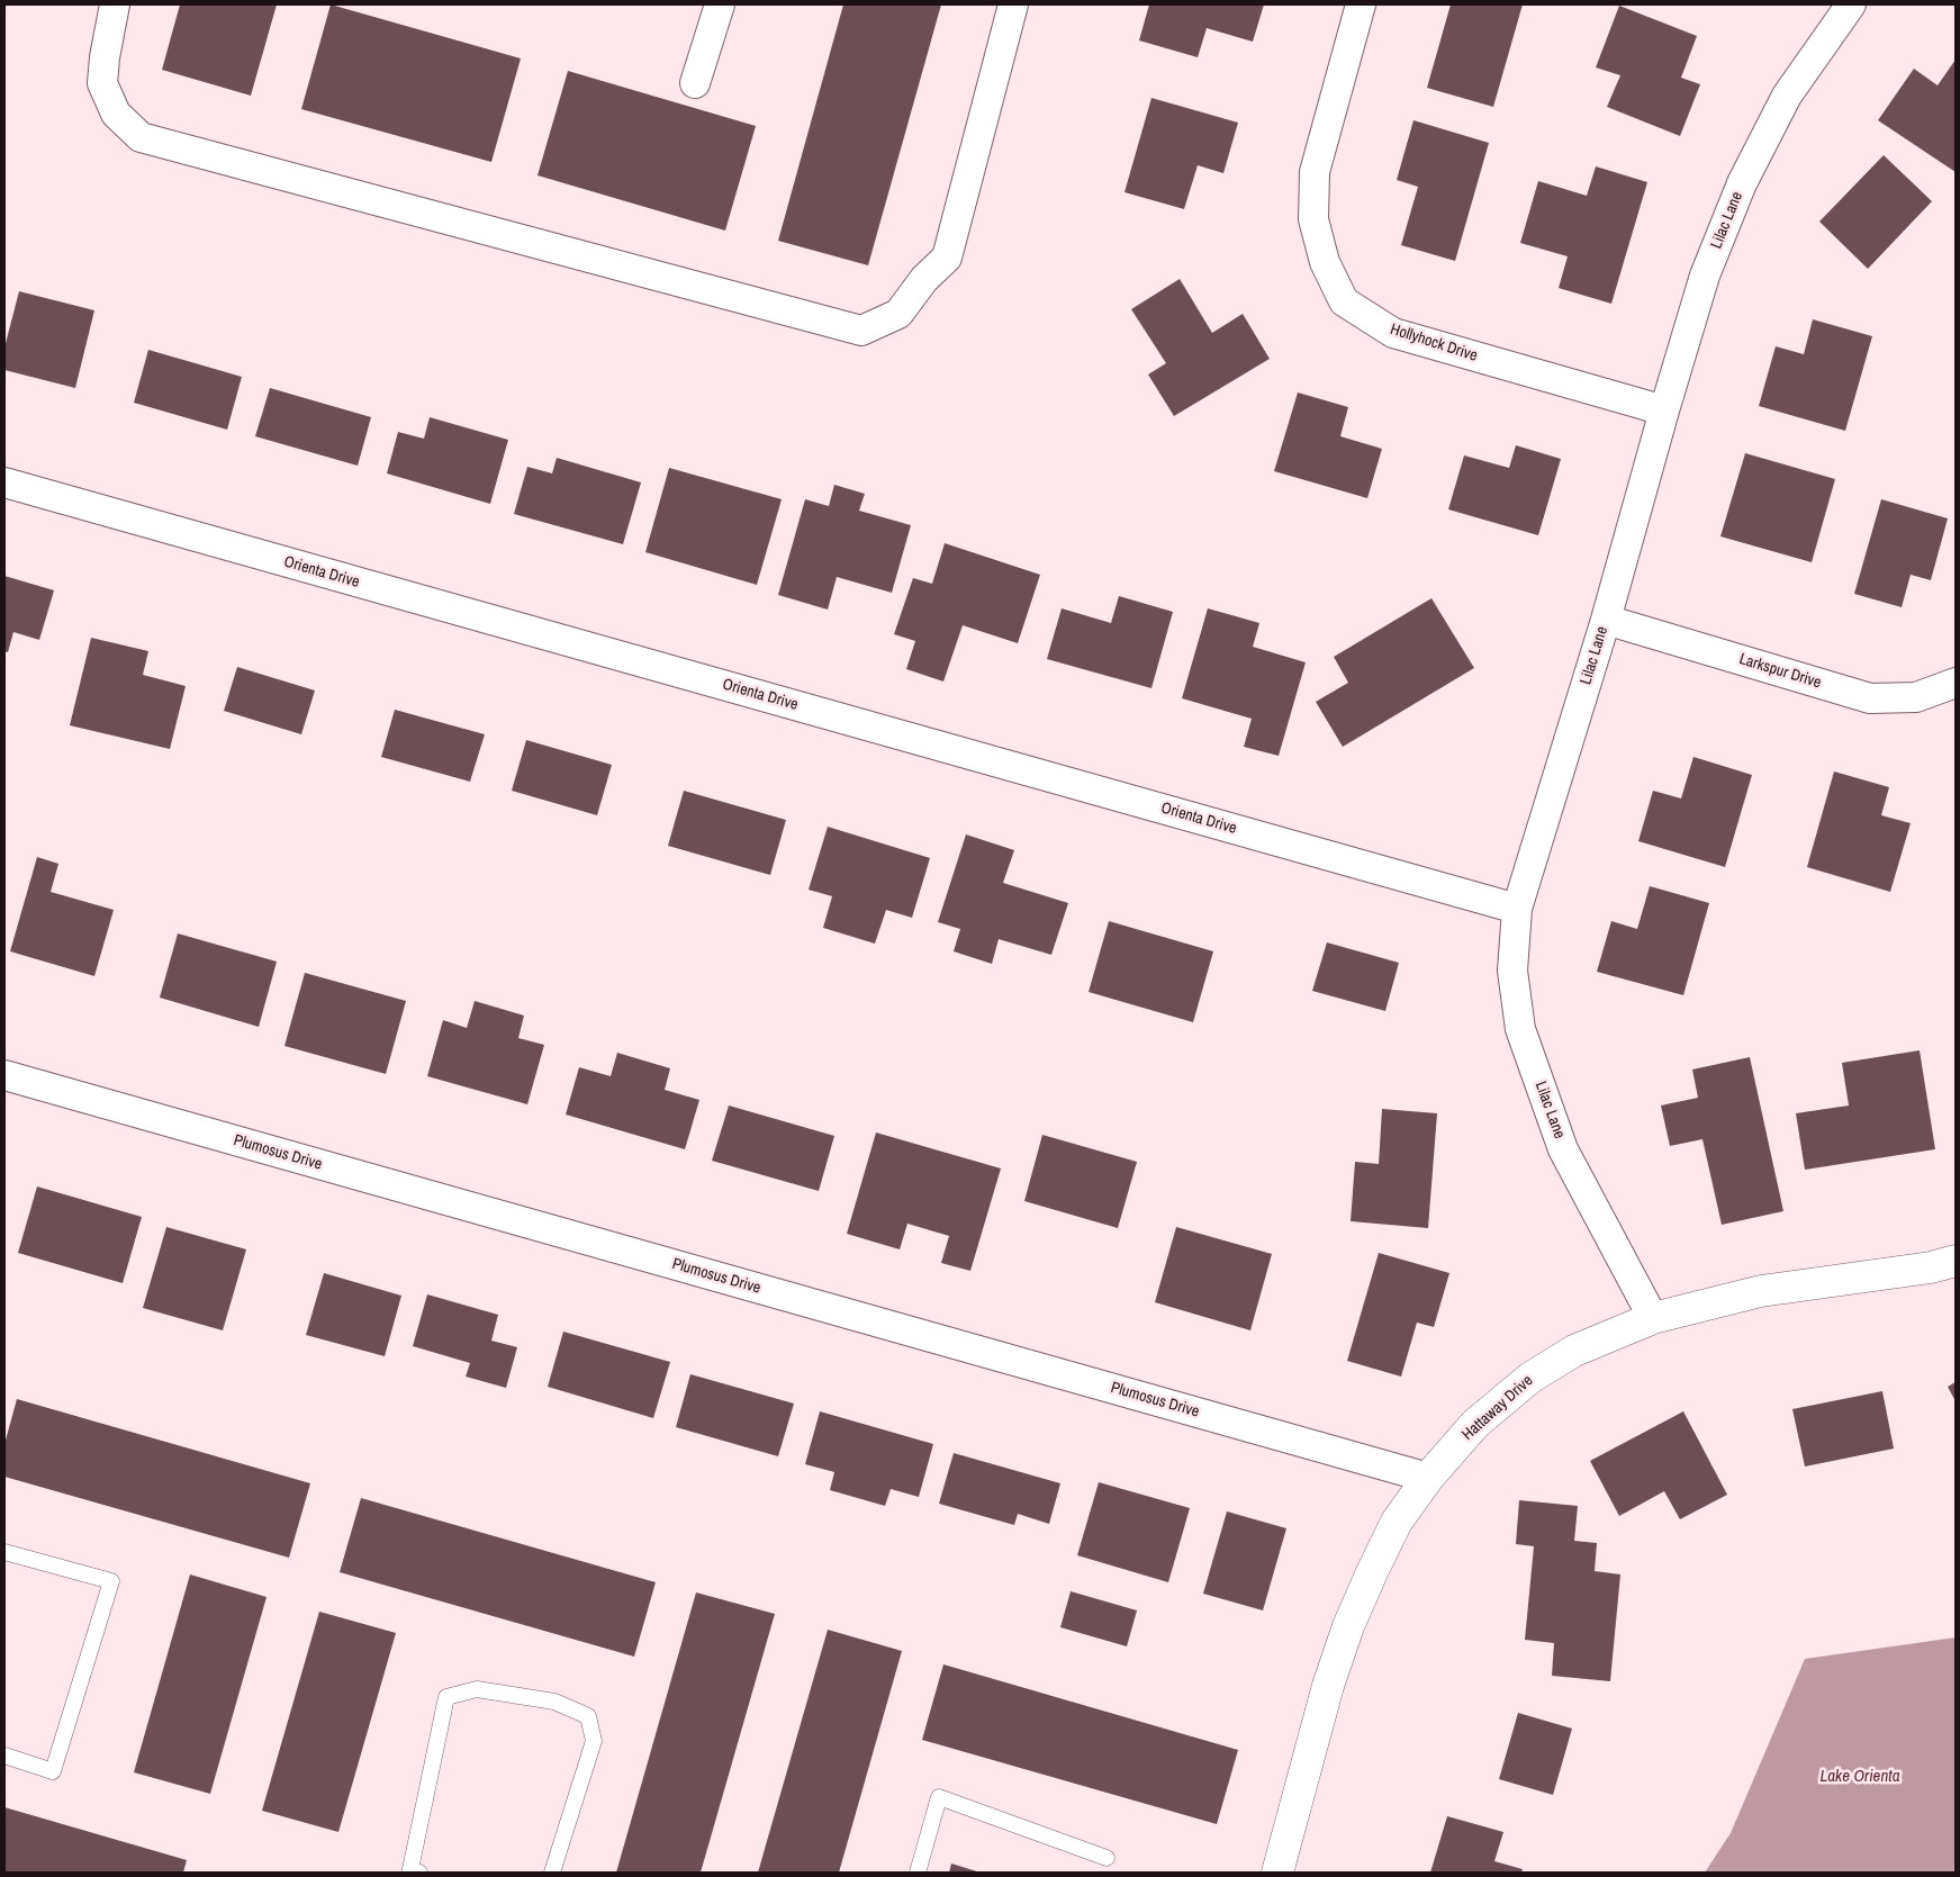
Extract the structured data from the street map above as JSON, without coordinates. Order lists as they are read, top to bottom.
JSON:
{
  "streets": {
    "street": [
      "Lilac Lane",
      "Hollyhock Drive",
      "Orienta Drive",
      "Larkspur Drive",
      "Plumosus Drive",
      "Hattaway Drive"
    ]
  },
  "crossings": [
    ["Lilac Lane", "Hollyhock Drive"],
    ["Lilac Lane", "Orienta Drive"],
    ["Lilac Lane", "Larkspur Drive"],
    ["Lilac Lane", "Hattaway Drive"],
    ["Plumosus Drive", "Hattaway Drive"]
  ],
  "water": ["Lake Orienta"]
}
